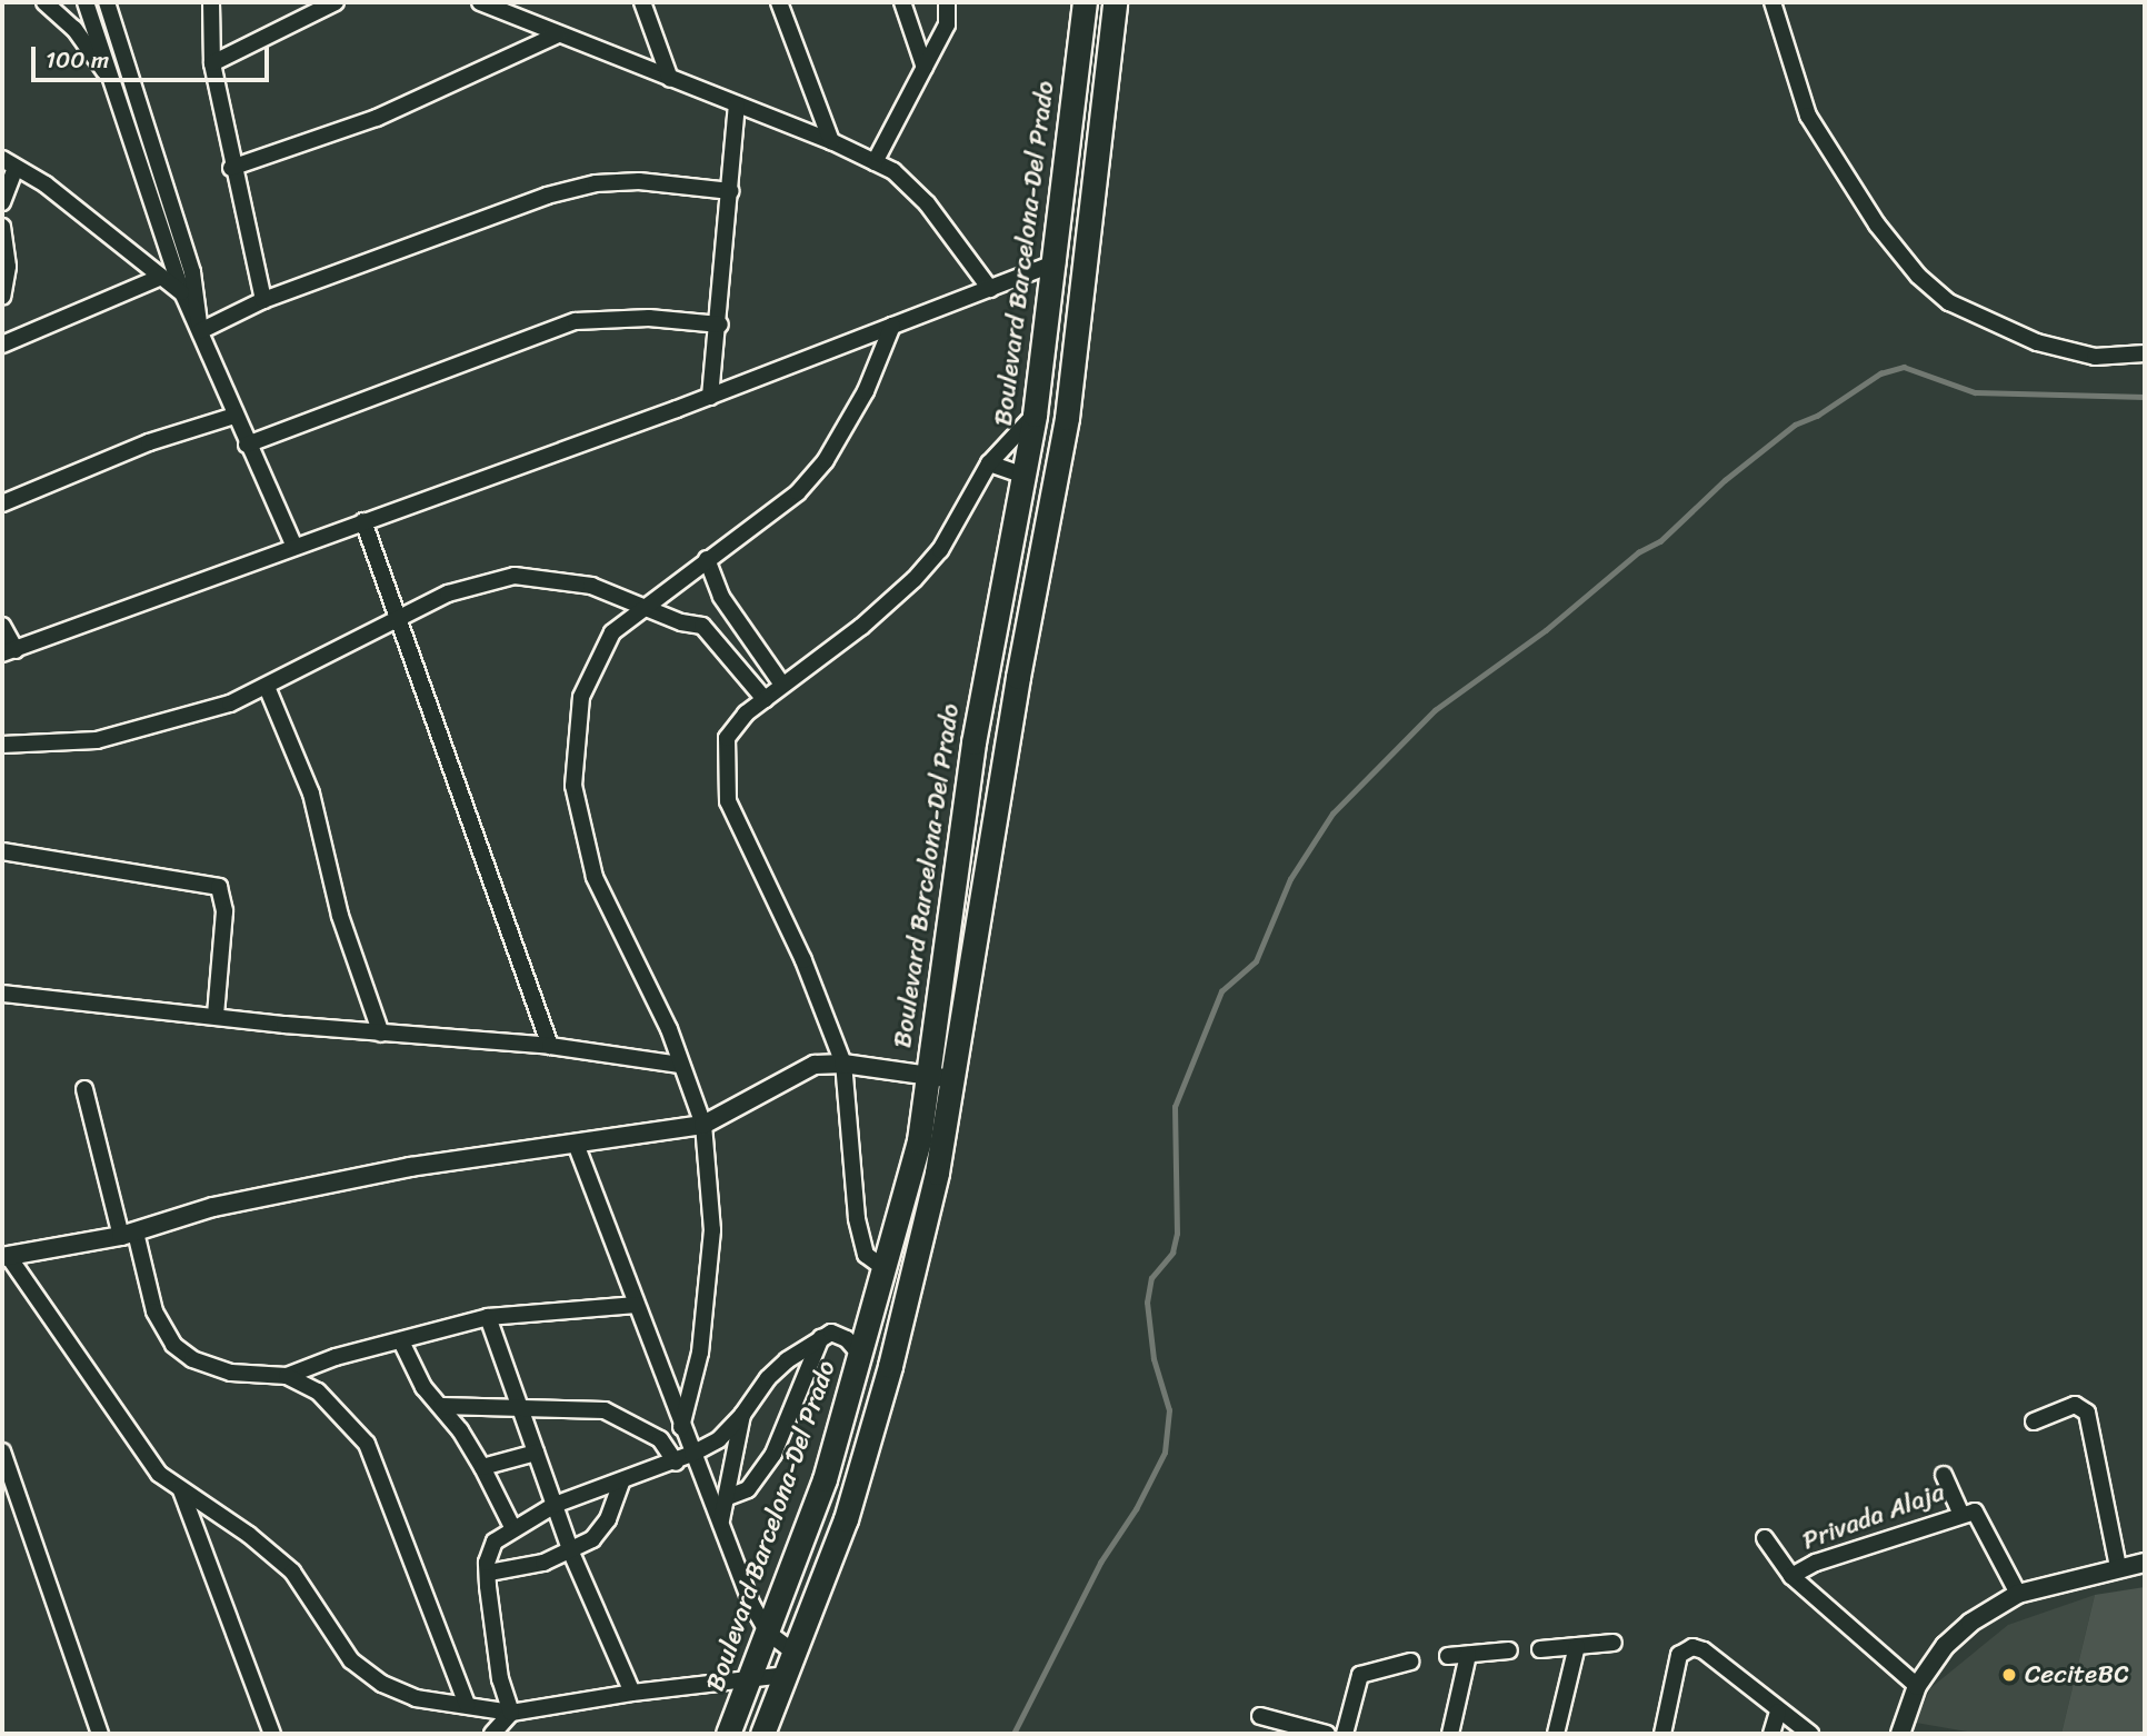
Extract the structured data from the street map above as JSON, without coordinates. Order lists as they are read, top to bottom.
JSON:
{
  "streets": {
    "main road": ["Boulevard Barcelona-Del Prado"],
    "street": ["Privada Alaja"]
  },
  "places": ["CeciteBC"],
  "scale_bar": "100 m"
}
